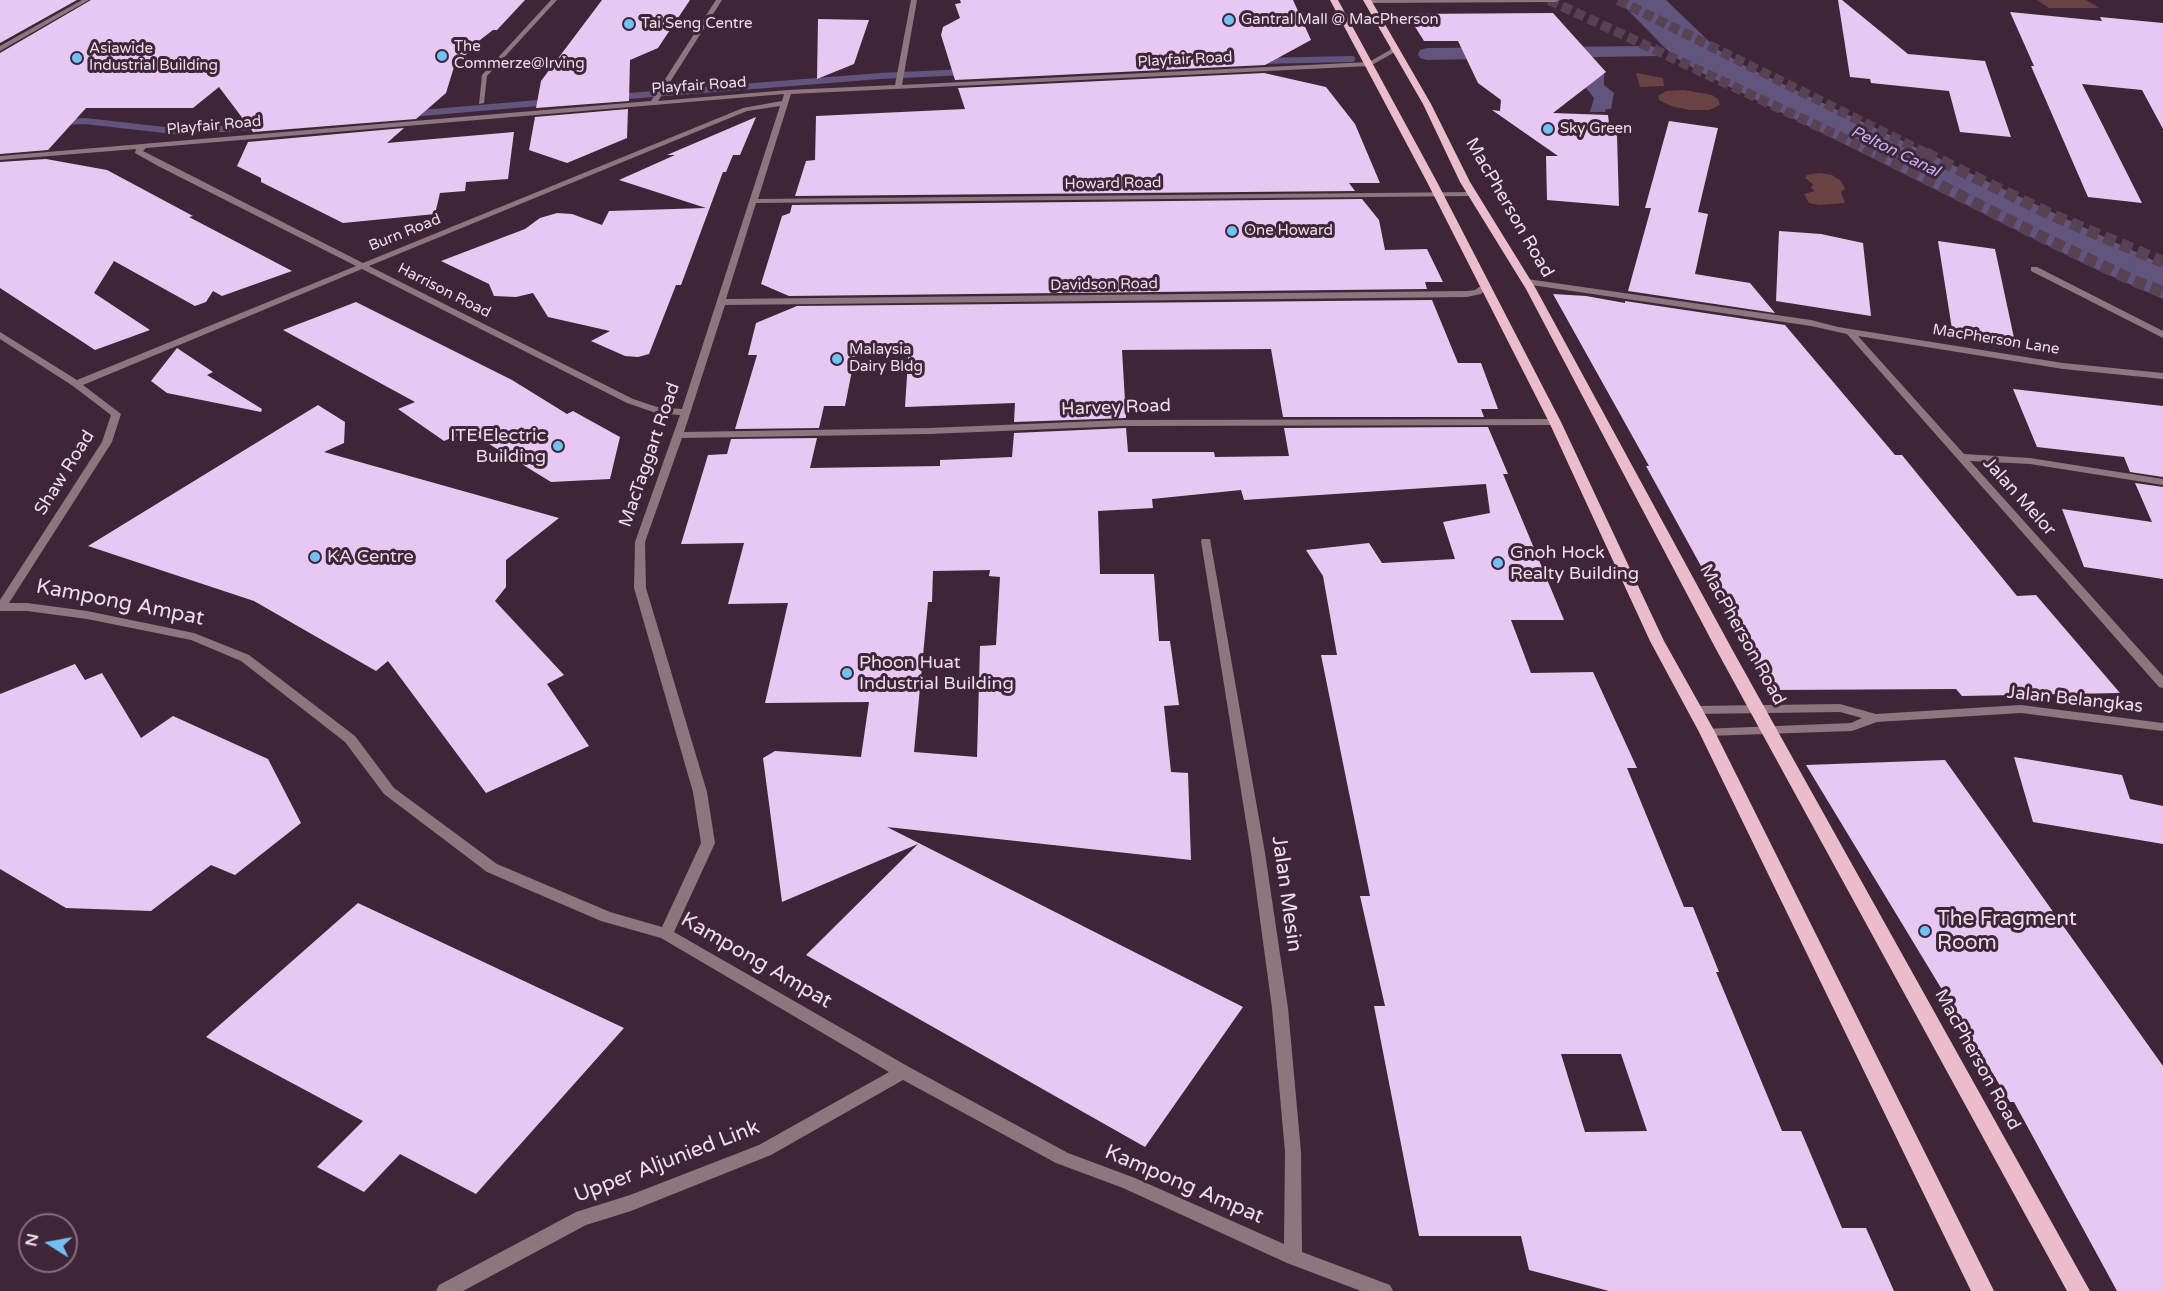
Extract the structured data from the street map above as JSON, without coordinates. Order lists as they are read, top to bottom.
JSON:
{
  "streets": {
    "main road": ["MacPherson Road"],
    "street": [
      "Playfair Road",
      "Howard Road",
      "Burn Road",
      "Davidson Road",
      "Harrison Road",
      "MacPherson Lane",
      "Harvey Road",
      "MacTaggart Road",
      "Shaw Road",
      "Jalan Melor",
      "Kampong Ampat",
      "Jalan Belangkas",
      "Jalan Mesin",
      "Upper Aljunied Link"
    ]
  },
  "crossings": [
    ["Playfair Road", "Burn Road"],
    ["Playfair Road", "Harrison Road"],
    ["Playfair Road", "MacTaggart Road"],
    ["Howard Road", "MacPherson Road"],
    ["Howard Road", "MacTaggart Road"],
    ["MacPherson Road", "MacPherson Lane"],
    ["MacPherson Road", "Jalan Belangkas"],
    ["Burn Road", "Harrison Road"],
    ["Burn Road", "MacTaggart Road"],
    ["Burn Road", "Shaw Road"],
    ["Davidson Road", "MacTaggart Road"],
    ["Harrison Road", "MacTaggart Road"],
    ["MacPherson Lane", "Jalan Melor"],
    ["Harvey Road", "MacTaggart Road"],
    ["MacTaggart Road", "Kampong Ampat"],
    ["Shaw Road", "Kampong Ampat"],
    ["Kampong Ampat", "Jalan Mesin"],
    ["Kampong Ampat", "Upper Aljunied Link"]
  ],
  "water": ["Pelton Canal"],
  "places": [
    "Gantral Mall @ MacPherson",
    "Tai Seng Centre",
    "The Commerze@Irving",
    "Asiawide Industrial Building",
    "Sky Green",
    "One Howard",
    "Malaysia Dairy Bldg",
    "ITE Electric Building",
    "KA Centre",
    "Gnoh Hock Realty Building",
    "Phoon Huat Industrial Building",
    "The Fragment Room"
  ],
  "north": "left"
}
